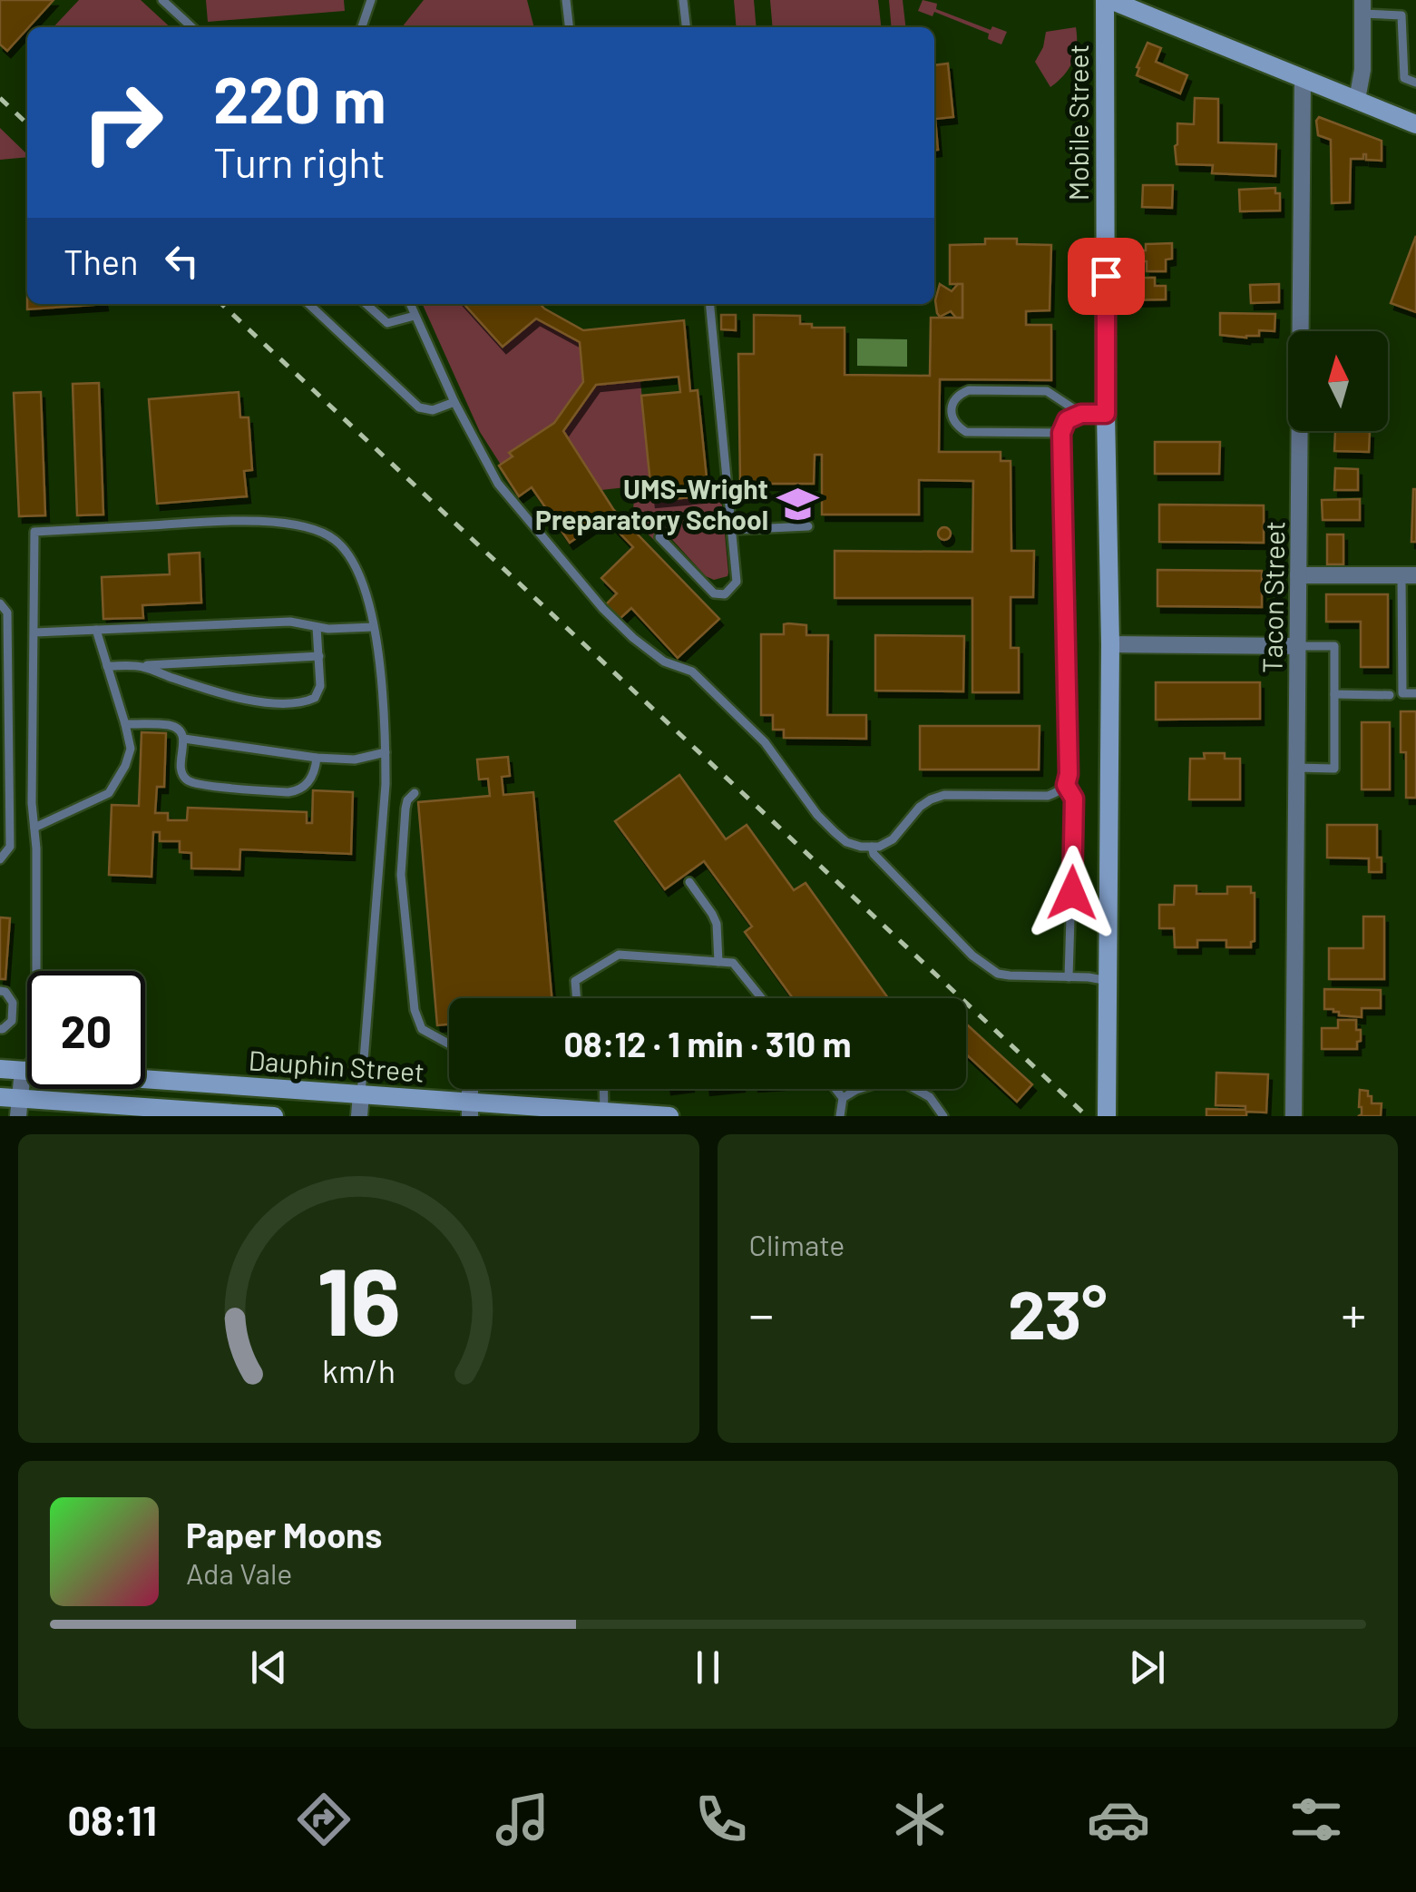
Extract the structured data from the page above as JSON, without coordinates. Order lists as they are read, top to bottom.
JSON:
{
  "streets": {
    "street": ["Mobile Street", "Tacon Street", "Dauphin Street"]
  },
  "places": {
    "school or university": ["UMS-Wright Preparatory School"]
  },
  "north": "top",
  "page": {
    "turn": ["220 m", "Turn right"],
    "then": "Then",
    "limit": "20",
    "trip": "08:12 · 1 min · 310 m",
    "tile": "Climate",
    "heat": ["−", "23°", "+"],
    "song": ["Paper Moons", "Ada Vale"],
    "tabs": "08:11",
    "gauge": ["16", "km/h"]
  }
}
